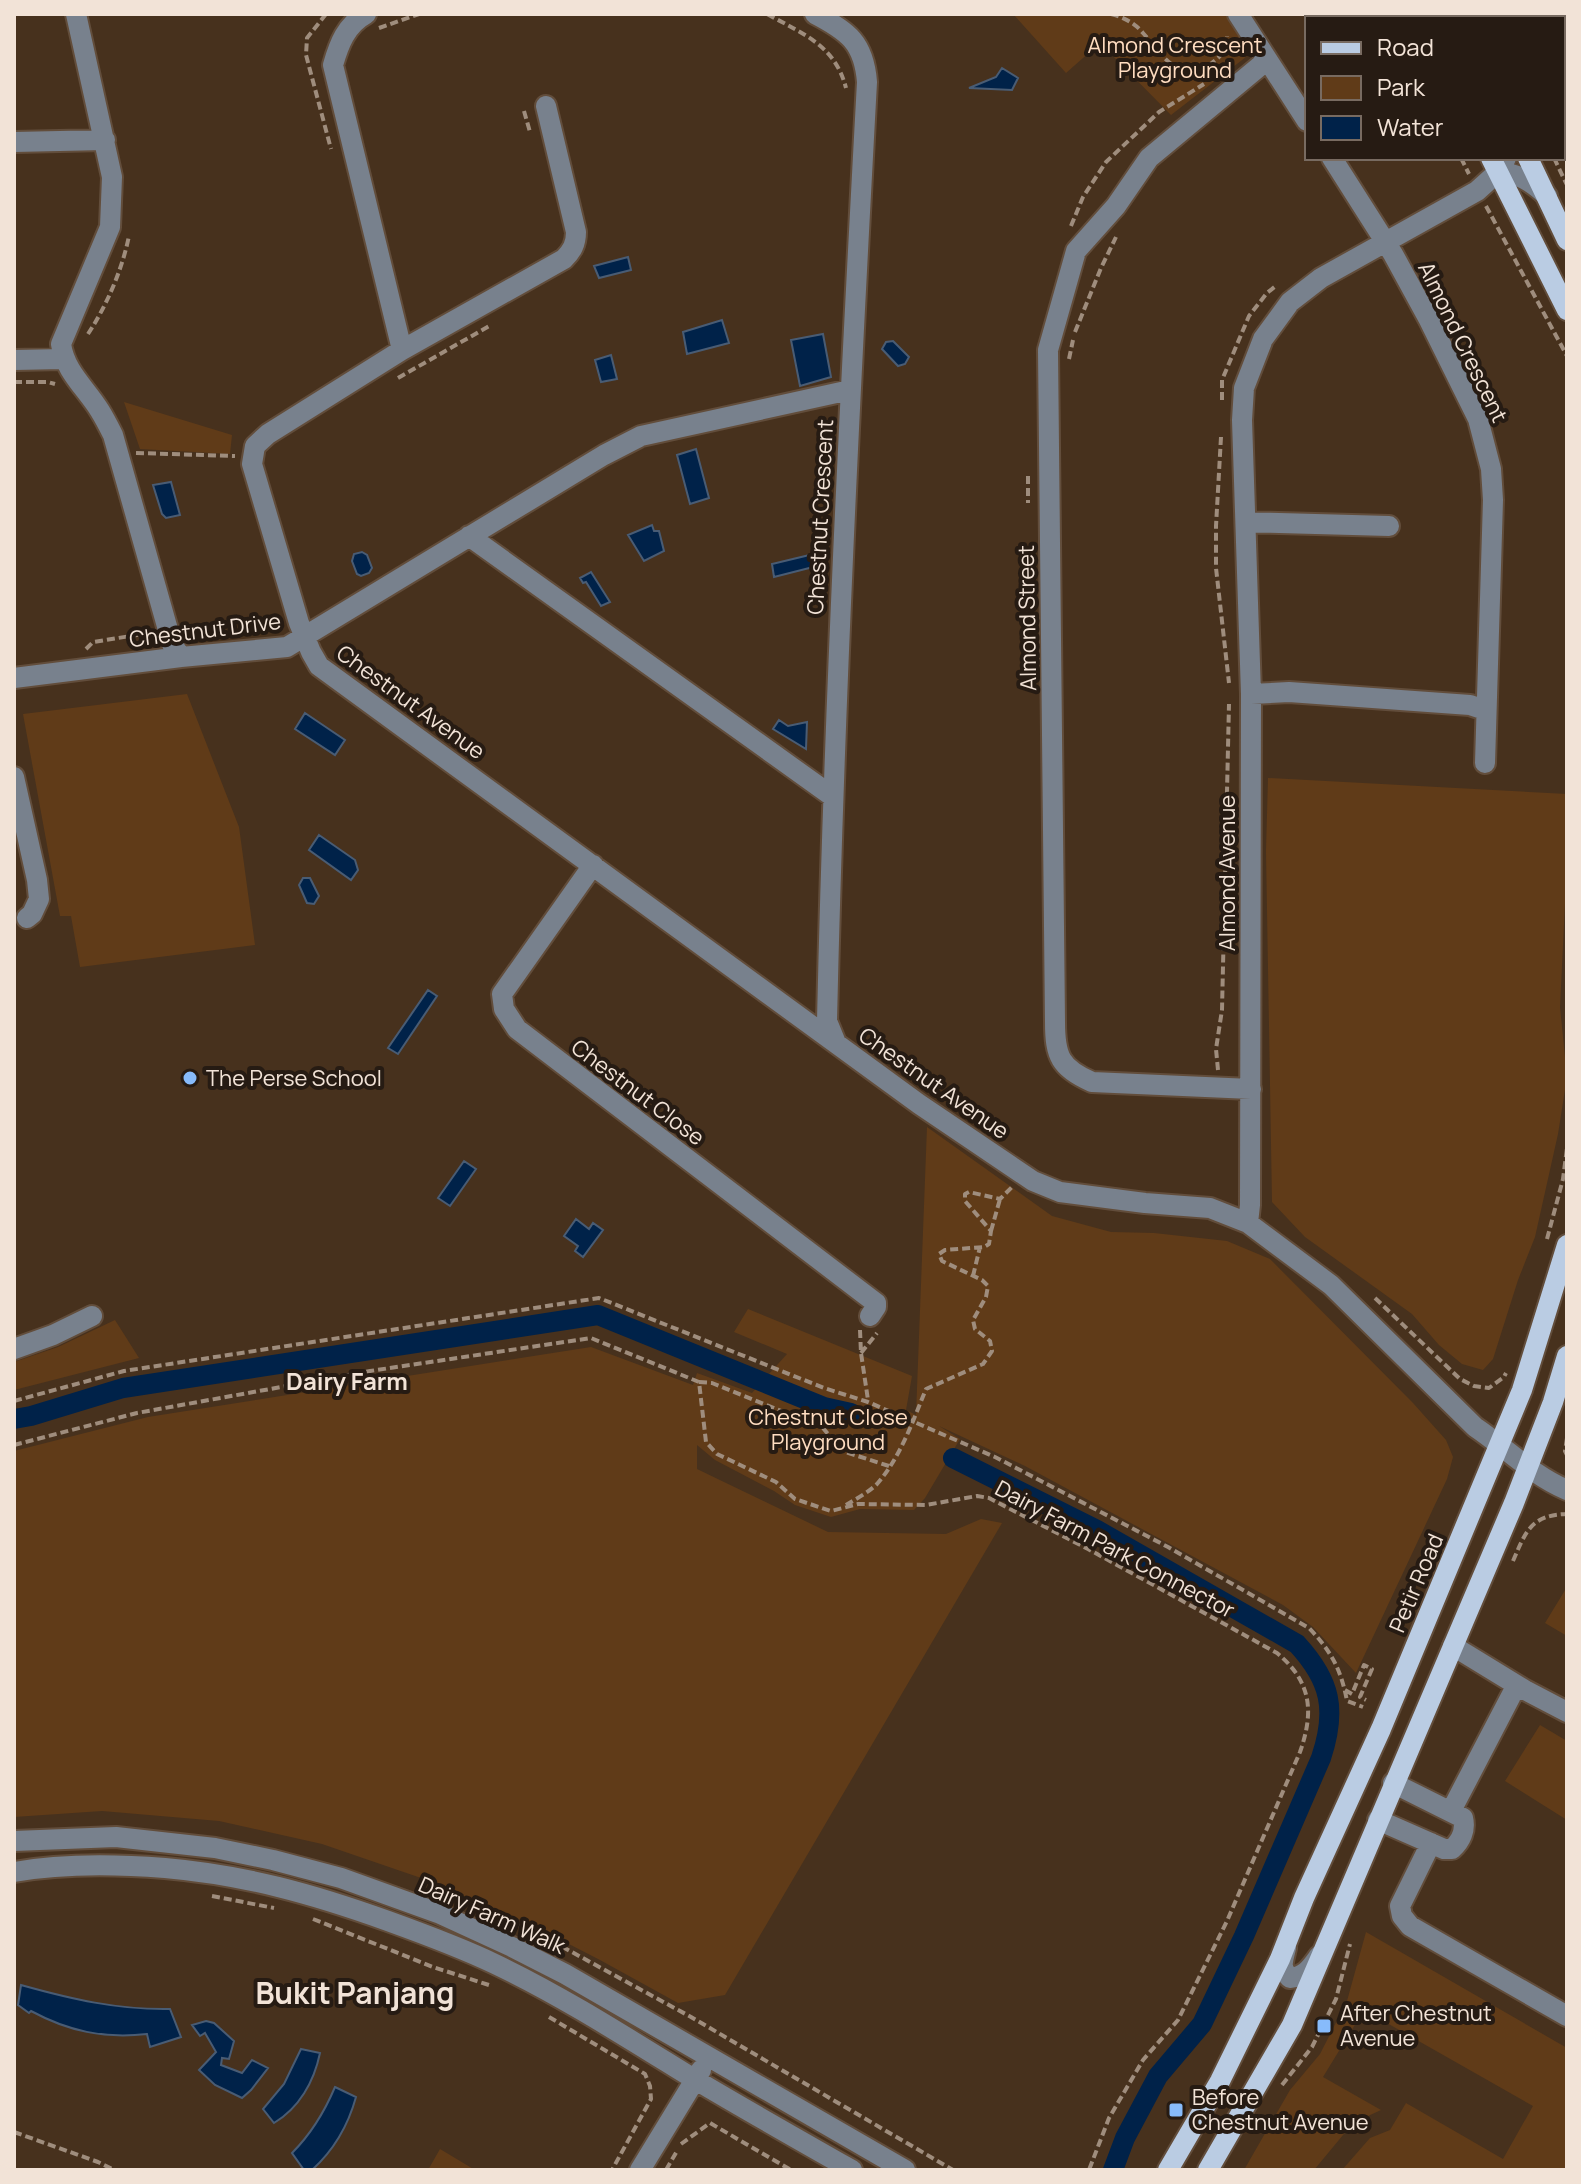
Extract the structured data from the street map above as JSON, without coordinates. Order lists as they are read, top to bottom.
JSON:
{
  "streets": {
    "main road": ["Petir Road"],
    "street": [
      "Almond Crescent",
      "Chestnut Crescent",
      "Almond Street",
      "Chestnut Drive",
      "Chestnut Avenue",
      "Almond Avenue",
      "Chestnut Close",
      "Dairy Farm Walk"
    ],
    "path": ["Dairy Farm Park Connector"]
  },
  "crossings": [
    ["Almond Crescent", "Almond Avenue"],
    ["Chestnut Crescent", "Chestnut Drive"],
    ["Chestnut Crescent", "Chestnut Avenue"],
    ["Almond Street", "Almond Avenue"],
    ["Chestnut Drive", "Chestnut Avenue"],
    ["Chestnut Avenue", "Almond Avenue"],
    ["Chestnut Avenue", "Chestnut Close"],
    ["Chestnut Avenue", "Petir Road"]
  ],
  "districts": ["Dairy Farm", "Bukit Panjang"],
  "parks": ["Almond Crescent Playground", "Chestnut Close Playground"],
  "places": {
    "other": ["The Perse School"],
    "transit": ["After Chestnut Avenue", "Before Chestnut Avenue"]
  },
  "legend": ["Road", "Park", "Water"]
}
